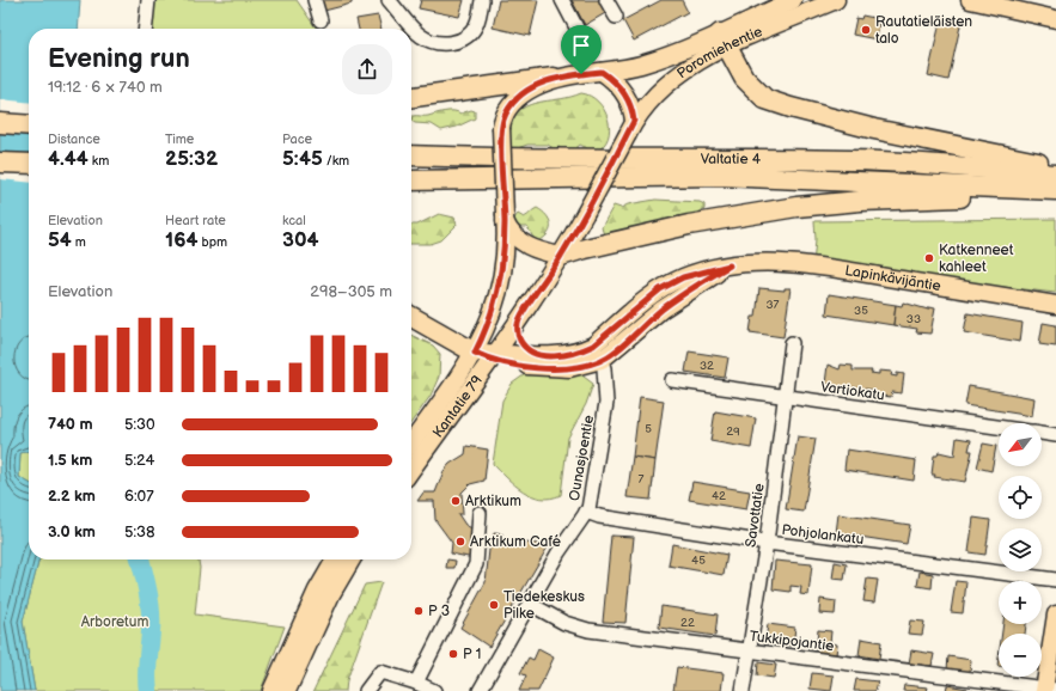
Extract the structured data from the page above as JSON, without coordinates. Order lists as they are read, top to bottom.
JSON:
{
  "streets": {
    "highway": ["Valtatie 4"],
    "main road": ["Poromiehentie", "Lapinkävijäntie", "Kantatie 79"],
    "street": [
      "Vartiokatu",
      "Ounasjoentie",
      "Savottatie",
      "Pohjolankatu",
      "Tukkipojantie"
    ]
  },
  "crossings": [
    ["Poromiehentie", "Kantatie 79"],
    ["Lapinkävijäntie", "Kantatie 79"],
    ["Lapinkävijäntie", "Ounasjoentie"],
    ["Vartiokatu", "Savottatie"],
    ["Ounasjoentie", "Pohjolankatu"],
    ["Ounasjoentie", "Tukkipojantie"],
    ["Savottatie", "Pohjolankatu"],
    ["Savottatie", "Tukkipojantie"]
  ],
  "parks": ["Arboretum"],
  "places": [
    "Rautatieläisten talo",
    "Katkenneet kahleet",
    "Arktikum",
    "Arktikum Café",
    "Tiedekeskus Pilke",
    "P 3",
    "P 1"
  ],
  "house_numbers": [
    "37",
    "35",
    "33",
    "32",
    "5",
    "29",
    "7",
    "42",
    "45",
    "22"
  ],
  "north": "bottom left",
  "page": {
    "heading": ["Evening run", "19:12 · 6 × 740 m"],
    "stats": [
      ["Distance", "4.44 km"],
      ["Time", "25:32"],
      ["Pace", "5:45 /km"],
      ["Elevation", "54 m"],
      ["Heart rate", "164 bpm"],
      ["kcal", "304"]
    ],
    "chart": ["Elevation", "298–305 m"],
    "list": [
      {
        "name": "740 m",
        "note": "5:30"
      },
      {
        "name": "1.5 km",
        "note": "5:24"
      },
      {
        "name": "2.2 km",
        "note": "6:07"
      },
      {
        "name": "3.0 km",
        "note": "5:38"
      }
    ],
    "map_buttons": ["+", "−"]
  }
}
